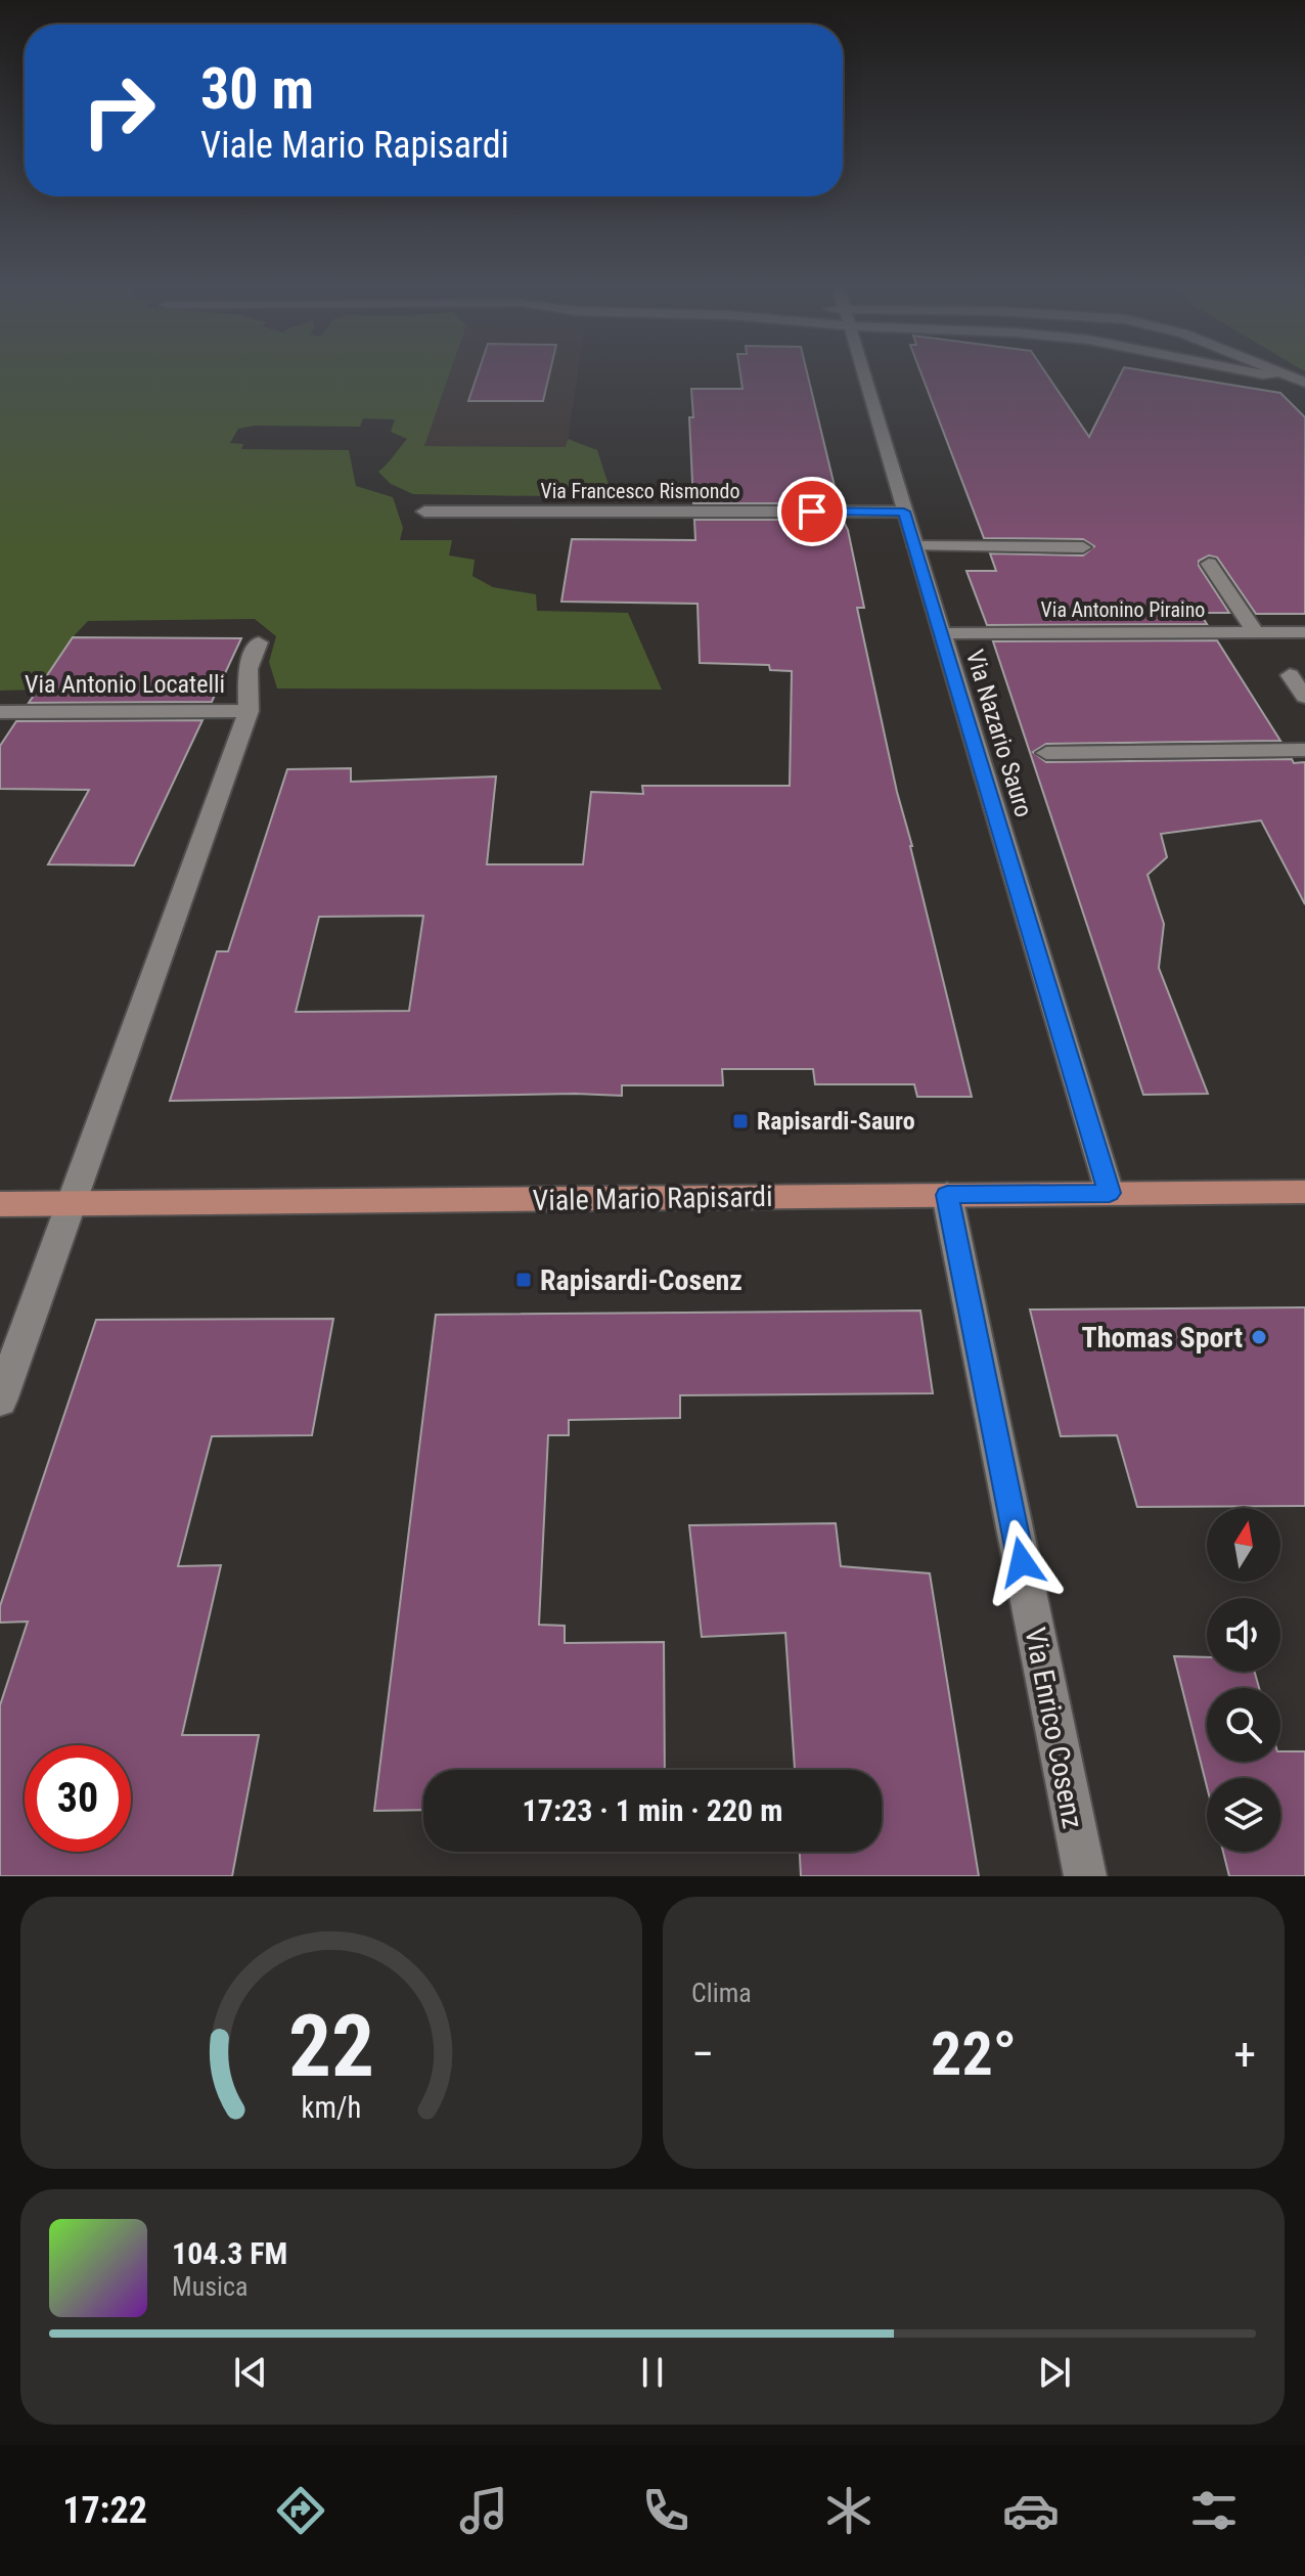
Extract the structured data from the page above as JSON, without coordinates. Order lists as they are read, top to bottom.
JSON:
{
  "streets": {
    "main road": ["Viale Mario Rapisardi"],
    "street": [
      "Via Francesco Rismondo",
      "Via Antonino Piraino",
      "Via Antonio Locatelli",
      "Via Nazario Sauro",
      "Via Enrico Cosenz"
    ]
  },
  "crossings": [
    ["Via Francesco Rismondo", "Via Nazario Sauro"],
    ["Via Antonino Piraino", "Via Nazario Sauro"],
    ["Via Nazario Sauro", "Viale Mario Rapisardi"],
    ["Viale Mario Rapisardi", "Via Enrico Cosenz"]
  ],
  "places": {
    "transit": ["Rapisardi-Sauro", "Rapisardi-Cosenz"],
    "other": ["Thomas Sport"]
  },
  "north": "top",
  "page": {
    "turn": ["30 m", "Viale Mario Rapisardi"],
    "limit": "30",
    "trip": "17:23 · 1 min · 220 m",
    "tile": "Clima",
    "heat": ["−", "22°", "+"],
    "song": ["104.3 FM", "Musica"],
    "tabs": "17:22",
    "gauge": ["22", "km/h"]
  }
}
